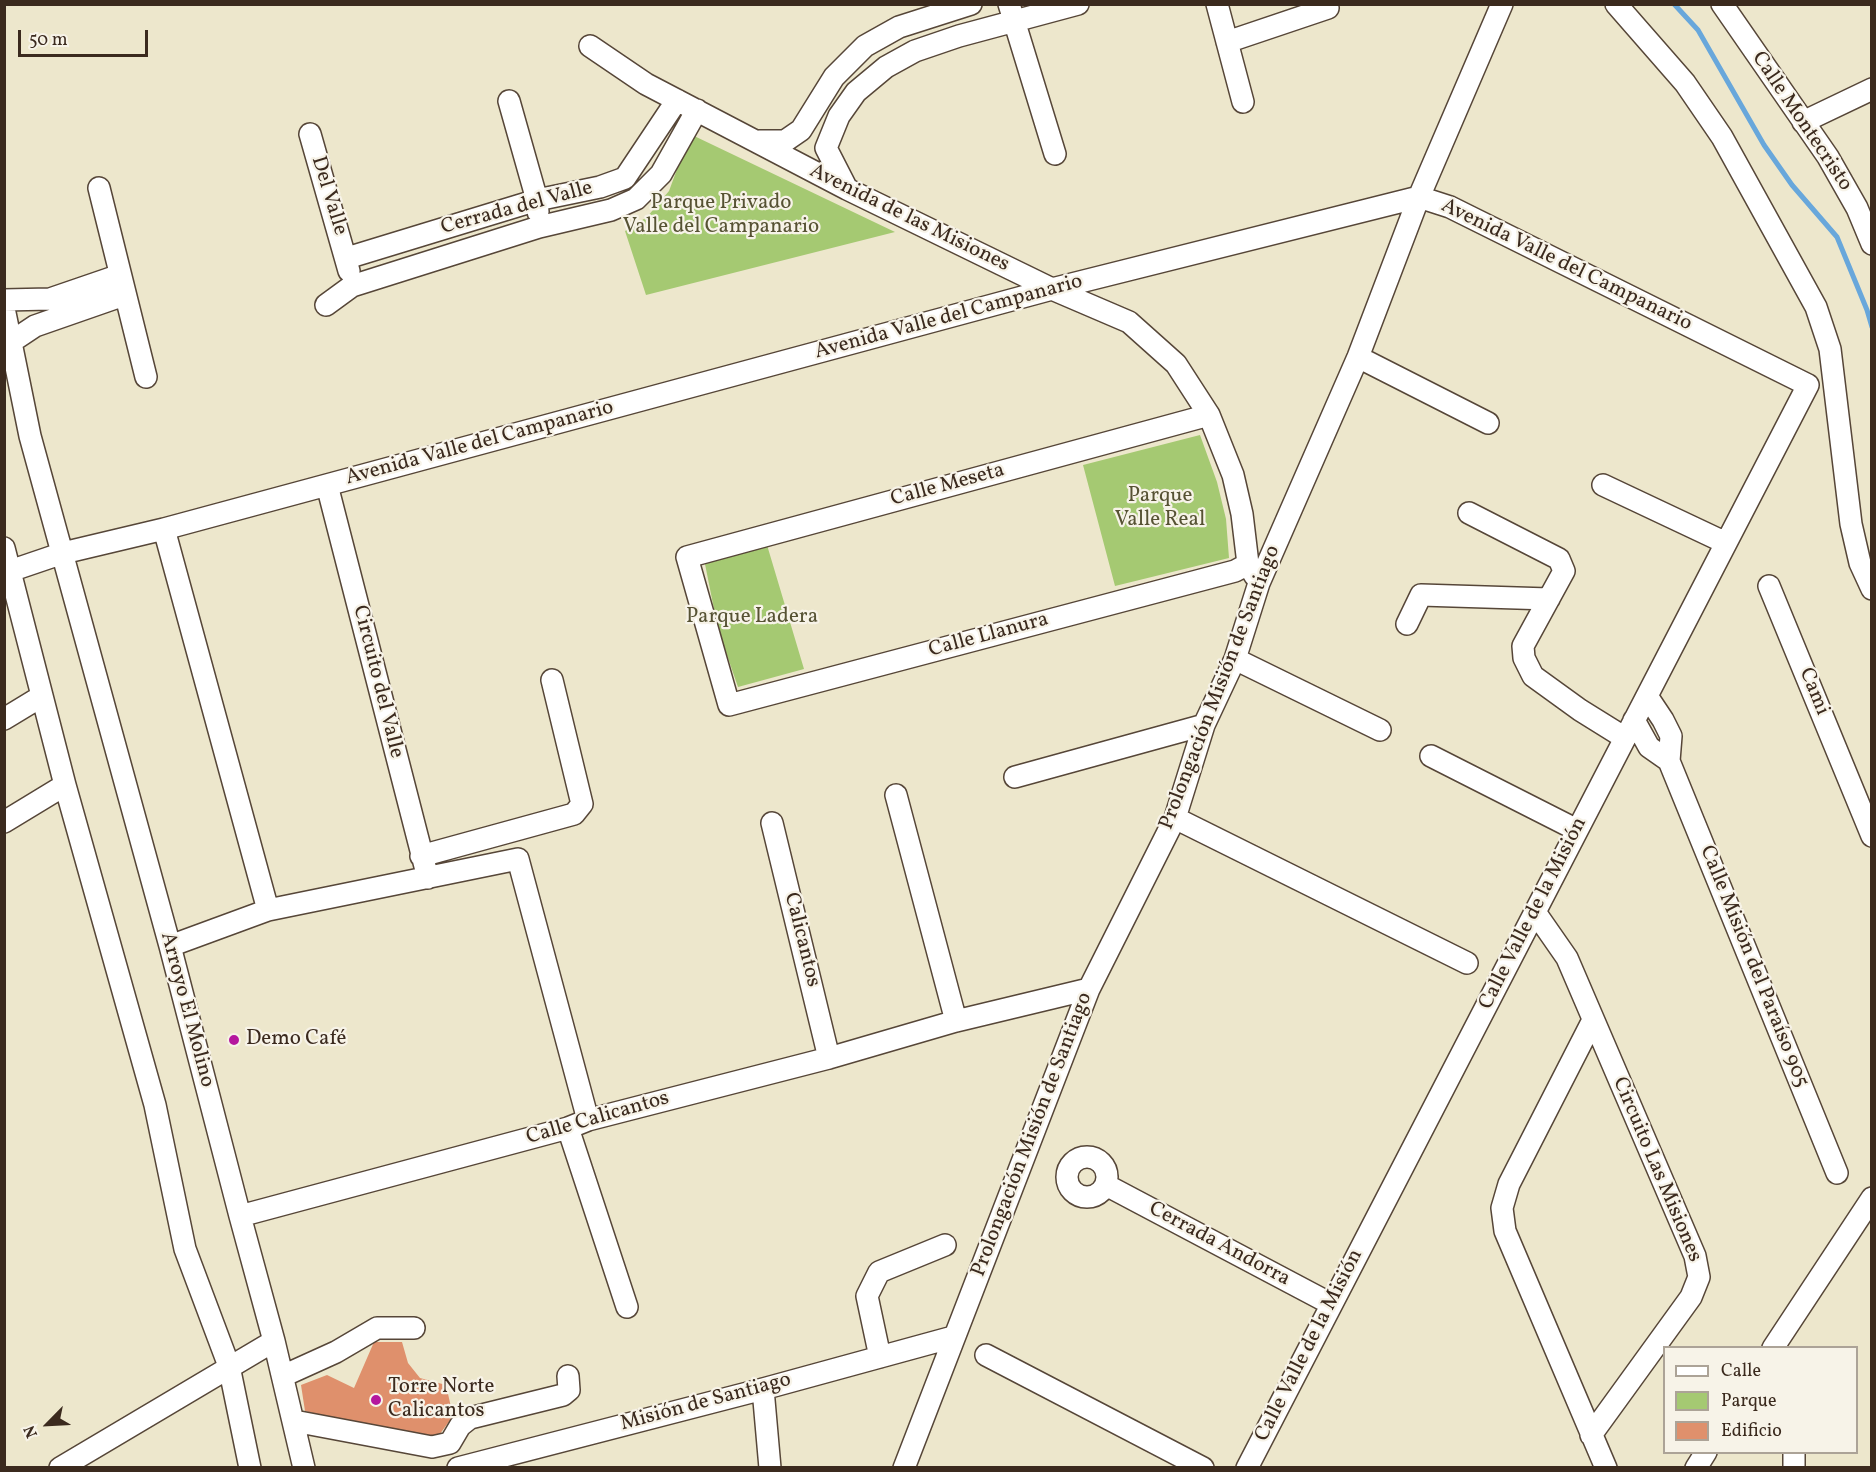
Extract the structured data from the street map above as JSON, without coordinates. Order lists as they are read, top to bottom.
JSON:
{
  "streets": {
    "street": [
      "Calle Montecristo",
      "Del Valle",
      "Cerrada del Valle",
      "Avenida de las Misiones",
      "Avenida Valle del Campanario",
      "Calle Meseta",
      "Calle Llanura",
      "Circuito del Valle",
      "Prolongación Misión de Santiago",
      "Cami",
      "Calle Valle de la Misión",
      "Calicantos",
      "Calle Misión del Paraíso 905",
      "Arroyo El Molino",
      "Calle Calicantos",
      "Circuito Las Misiones",
      "Cerrada Andorra",
      "Misión de Santiago"
    ]
  },
  "crossings": [
    ["Del Valle", "Cerrada del Valle"],
    ["Cerrada del Valle", "Avenida de las Misiones"],
    ["Avenida de las Misiones", "Avenida Valle del Campanario"],
    ["Avenida de las Misiones", "Calle Meseta"],
    ["Avenida de las Misiones", "Calle Llanura"],
    ["Avenida de las Misiones", "Prolongación Misión de Santiago"],
    ["Avenida Valle del Campanario", "Circuito del Valle"],
    ["Avenida Valle del Campanario", "Prolongación Misión de Santiago"],
    ["Avenida Valle del Campanario", "Calle Valle de la Misión"],
    ["Avenida Valle del Campanario", "Arroyo El Molino"],
    ["Calle Meseta", "Calle Llanura"],
    ["Prolongación Misión de Santiago", "Calle Calicantos"],
    ["Prolongación Misión de Santiago", "Misión de Santiago"],
    ["Calle Valle de la Misión", "Circuito Las Misiones"],
    ["Calle Valle de la Misión", "Cerrada Andorra"],
    ["Calicantos", "Calle Calicantos"],
    ["Arroyo El Molino", "Calle Calicantos"]
  ],
  "parks": ["Parque Privado Valle del Campanario", "Parque Valle Real", "Parque Ladera"],
  "places": ["Demo Café", "Torre Norte Calicantos"],
  "legend": ["Calle", "Parque", "Edificio"],
  "scale_bar": "50 m",
  "north": "bottom left"
}
